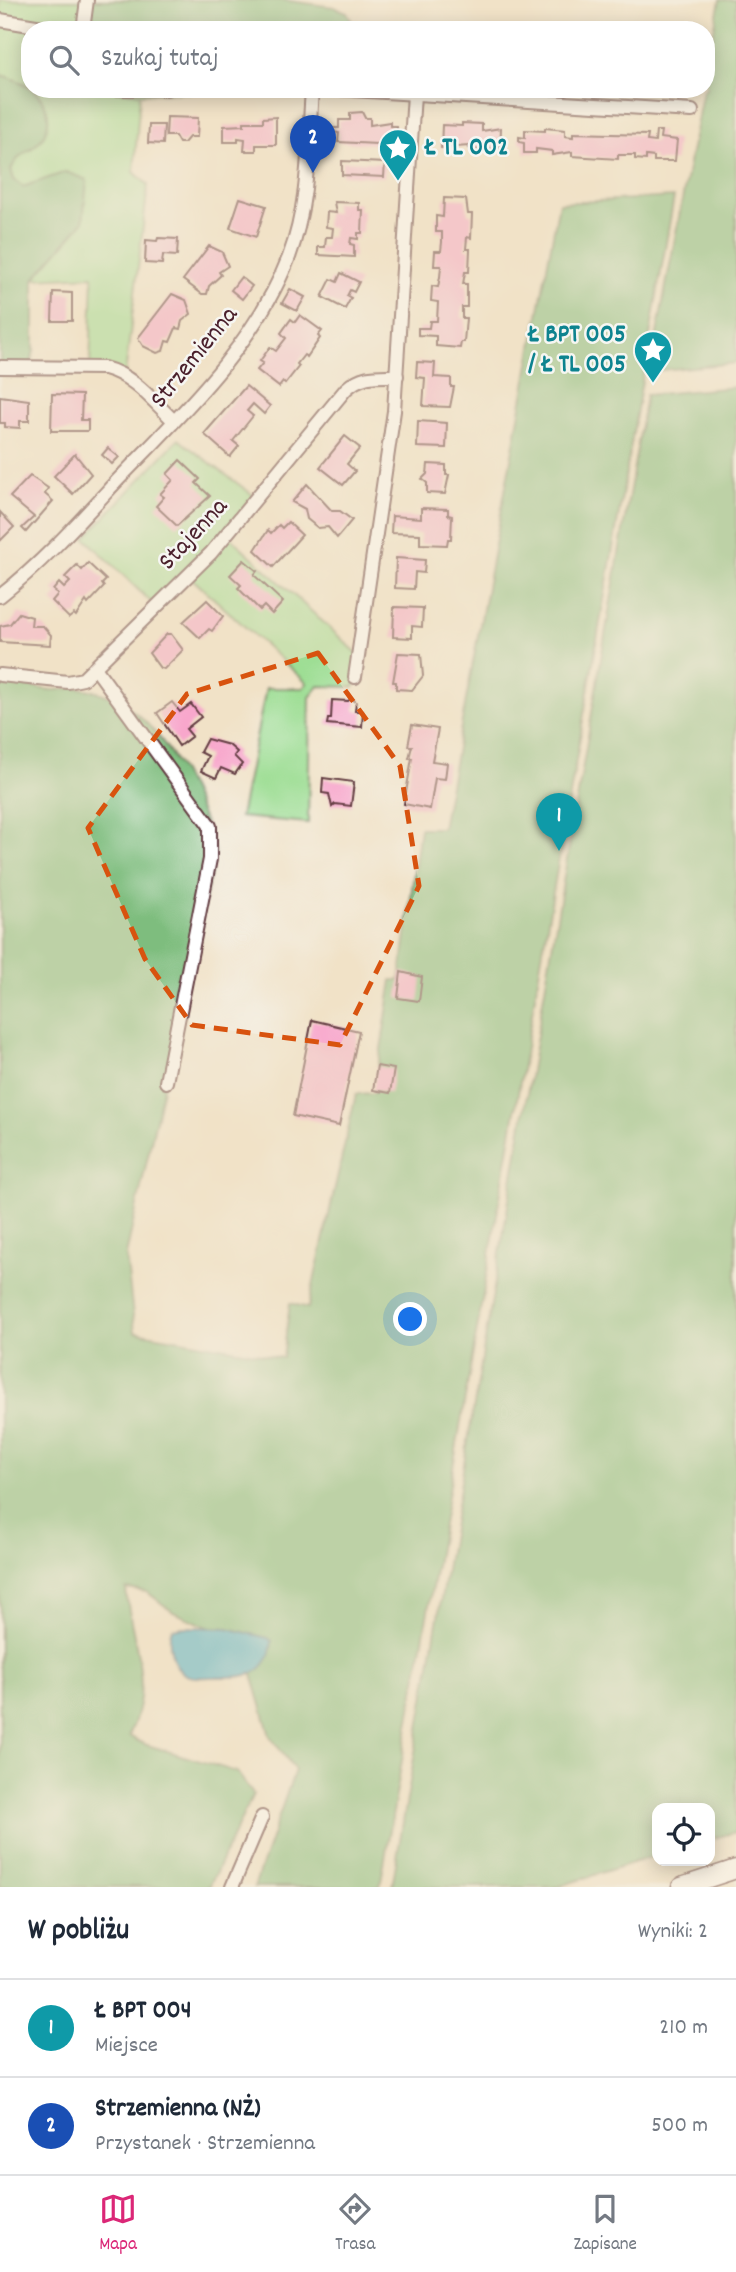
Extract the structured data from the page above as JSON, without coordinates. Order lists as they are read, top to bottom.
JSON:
{
  "streets": {
    "street": ["Strzemienna", "Stajenna"]
  },
  "places": {
    "place": ["Ł TL 002", "Ł BPT 005 / Ł TL 005"]
  },
  "page": {
    "search": "Szukaj tutaj",
    "pins": ["2", "1"],
    "heading": ["W pobliżu", "Wyniki: 2"],
    "list": [
      {
        "mark": "1",
        "name": "Ł BPT 004",
        "note": "Miejsce",
        "value": "210 m"
      },
      {
        "mark": "2",
        "name": "Strzemienna (NŻ)",
        "note": "Przystanek · Strzemienna",
        "value": "500 m"
      }
    ],
    "nav": ["Mapa", "Trasa", "Zapisane"]
  }
}
